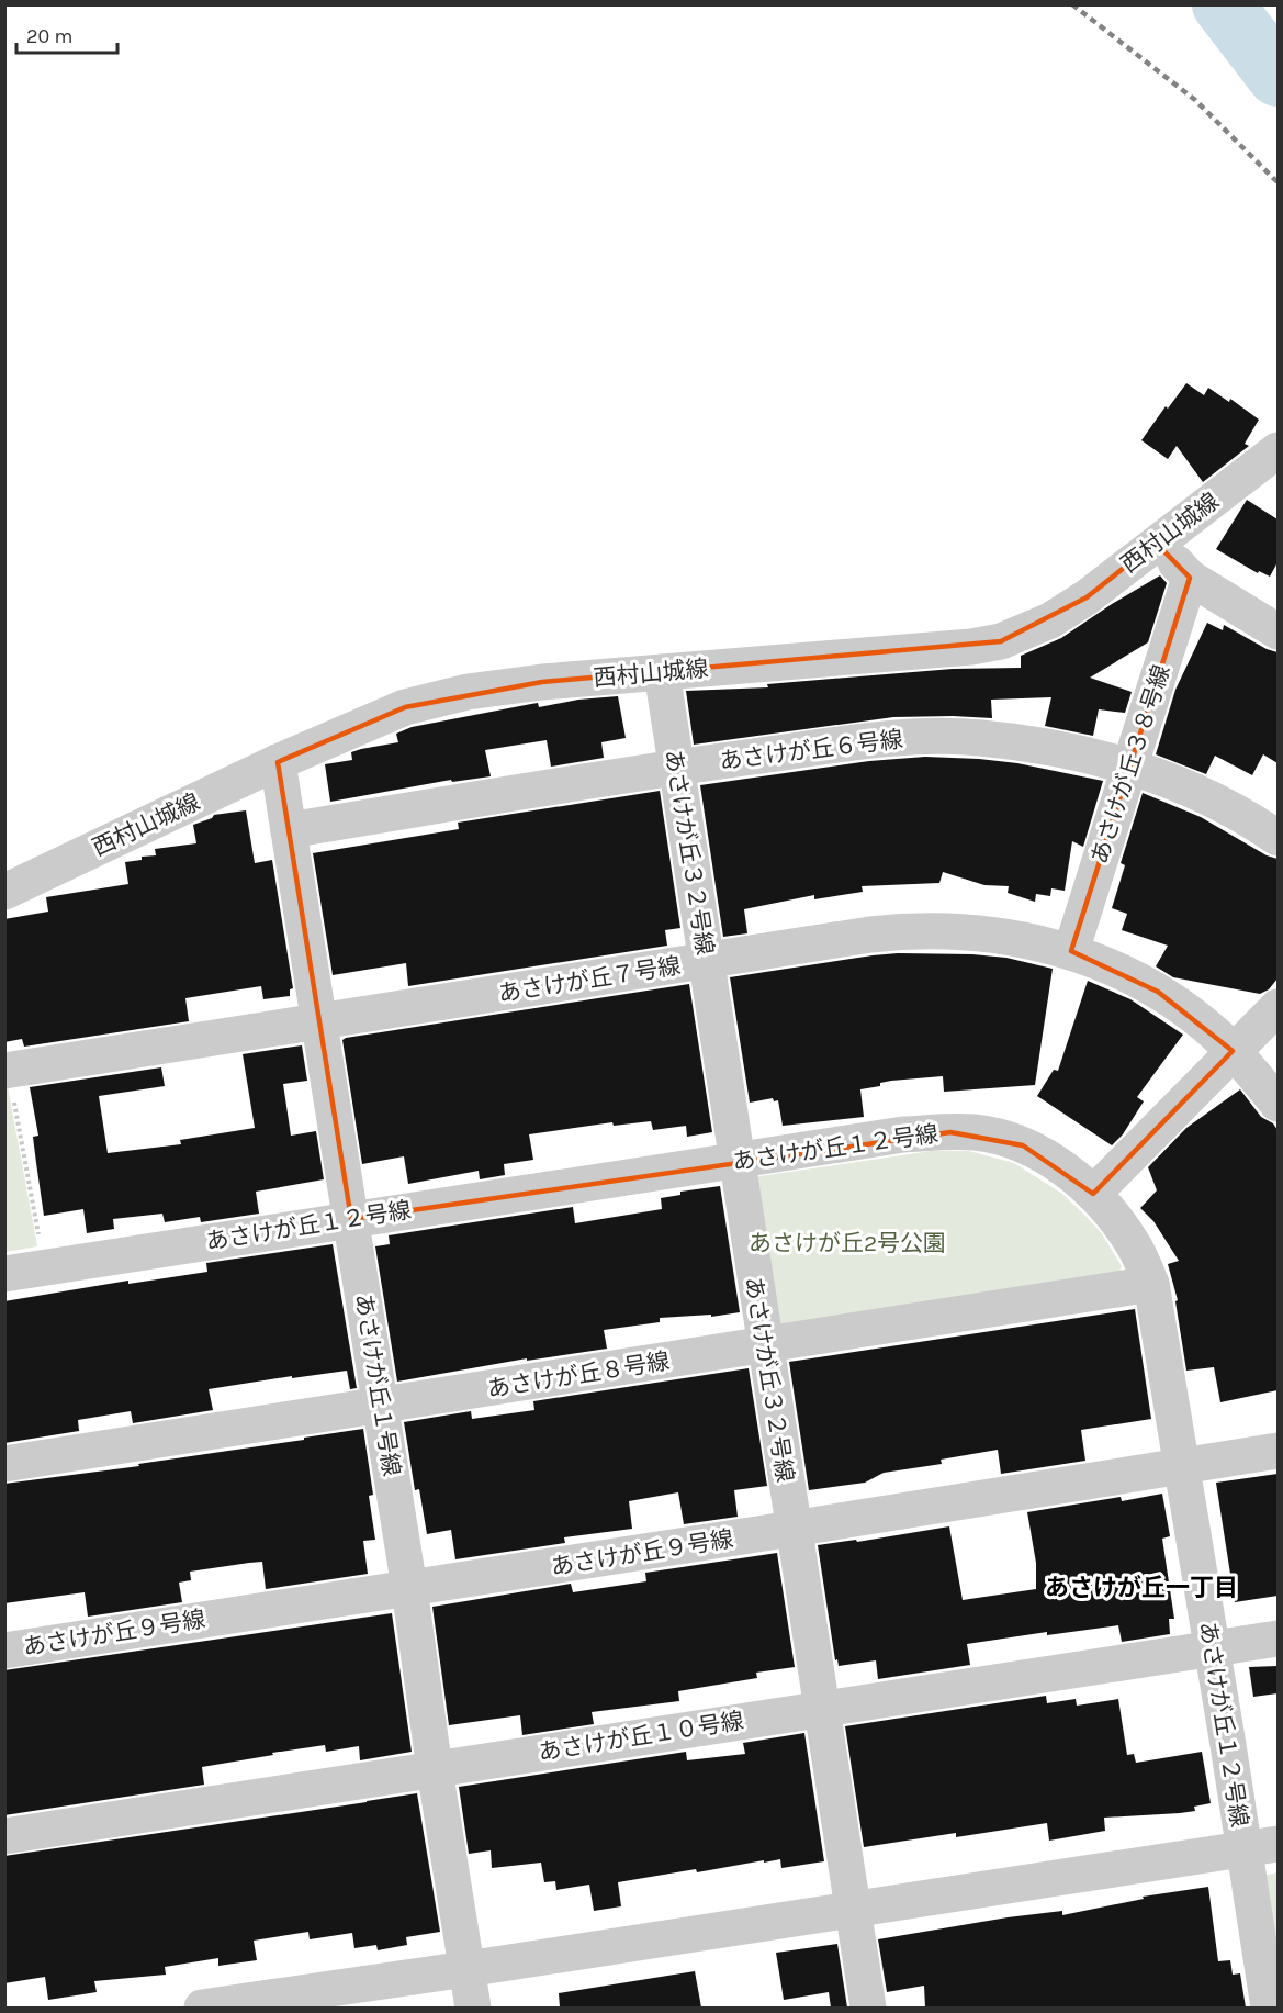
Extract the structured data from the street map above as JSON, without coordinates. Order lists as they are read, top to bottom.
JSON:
{
  "streets": {
    "street": [
      "西村山城線",
      "あさけが丘６号線",
      "あさけが丘３８号線",
      "あさけが丘３２号線",
      "あさけが丘７号線",
      "あさけが丘１２号線",
      "あさけが丘８号線",
      "あさけが丘１号線",
      "あさけが丘９号線",
      "あさけが丘１０号線"
    ]
  },
  "crossings": [
    ["西村山城線", "あさけが丘３２号線"],
    ["西村山城線", "あさけが丘１号線"],
    ["あさけが丘６号線", "あさけが丘３８号線"],
    ["あさけが丘６号線", "あさけが丘３２号線"],
    ["あさけが丘６号線", "あさけが丘１号線"],
    ["あさけが丘３８号線", "あさけが丘７号線"],
    ["あさけが丘３２号線", "あさけが丘７号線"],
    ["あさけが丘３２号線", "あさけが丘１２号線"],
    ["あさけが丘３２号線", "あさけが丘８号線"],
    ["あさけが丘３２号線", "あさけが丘９号線"],
    ["あさけが丘３２号線", "あさけが丘１０号線"],
    ["あさけが丘７号線", "あさけが丘１号線"],
    ["あさけが丘１２号線", "あさけが丘８号線"],
    ["あさけが丘１２号線", "あさけが丘１号線"],
    ["あさけが丘１２号線", "あさけが丘９号線"],
    ["あさけが丘１２号線", "あさけが丘１０号線"],
    ["あさけが丘８号線", "あさけが丘１号線"],
    ["あさけが丘１号線", "あさけが丘９号線"],
    ["あさけが丘１号線", "あさけが丘１０号線"]
  ],
  "districts": ["あさけが丘一丁目"],
  "parks": ["あさけが丘2号公園"],
  "scale_bar": "20 m"
}
